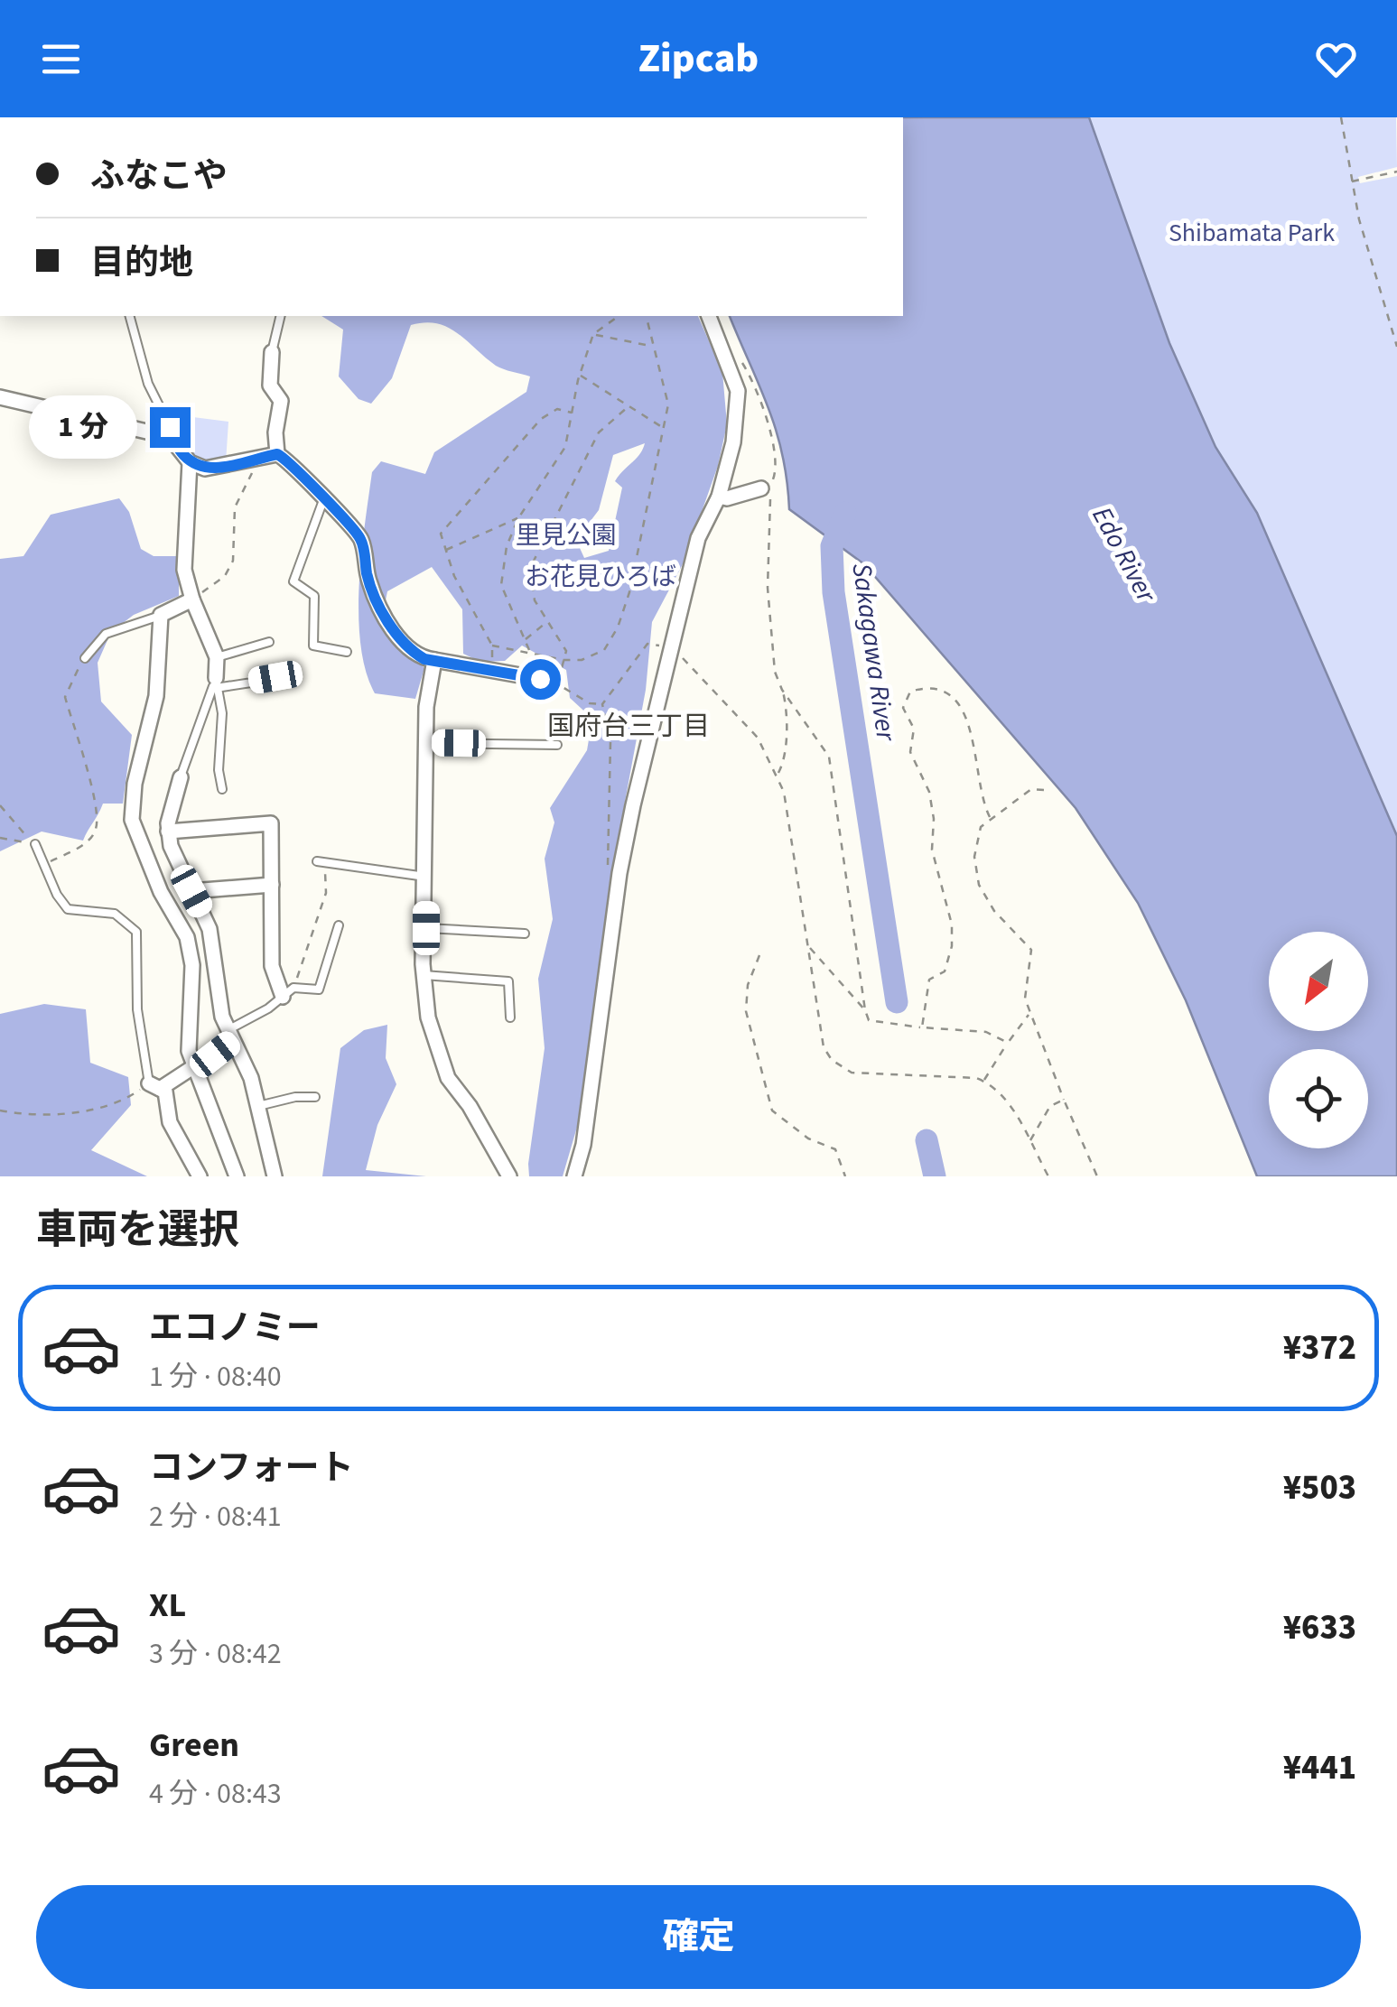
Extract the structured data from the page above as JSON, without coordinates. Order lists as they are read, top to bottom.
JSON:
{
  "districts": ["国府台三丁目"],
  "water": ["Edo River", "Sakagawa River"],
  "parks": ["Shibamata Park", "里見公園", "お花見ひろば"],
  "north": "bottom left",
  "page": {
    "header": "Zipcab",
    "banner": ["ふなこや", "目的地"],
    "bubble": "1 分",
    "heading": "車両を選択",
    "list": [
      {
        "name": "エコノミー",
        "note": "1 分 · 08:40",
        "value": "¥372"
      },
      {
        "name": "コンフォート",
        "note": "2 分 · 08:41",
        "value": "¥503"
      },
      {
        "name": "XL",
        "note": "3 分 · 08:42",
        "value": "¥633"
      },
      {
        "name": "Green",
        "note": "4 分 · 08:43",
        "value": "¥441"
      }
    ],
    "buttons": "確定"
  }
}
